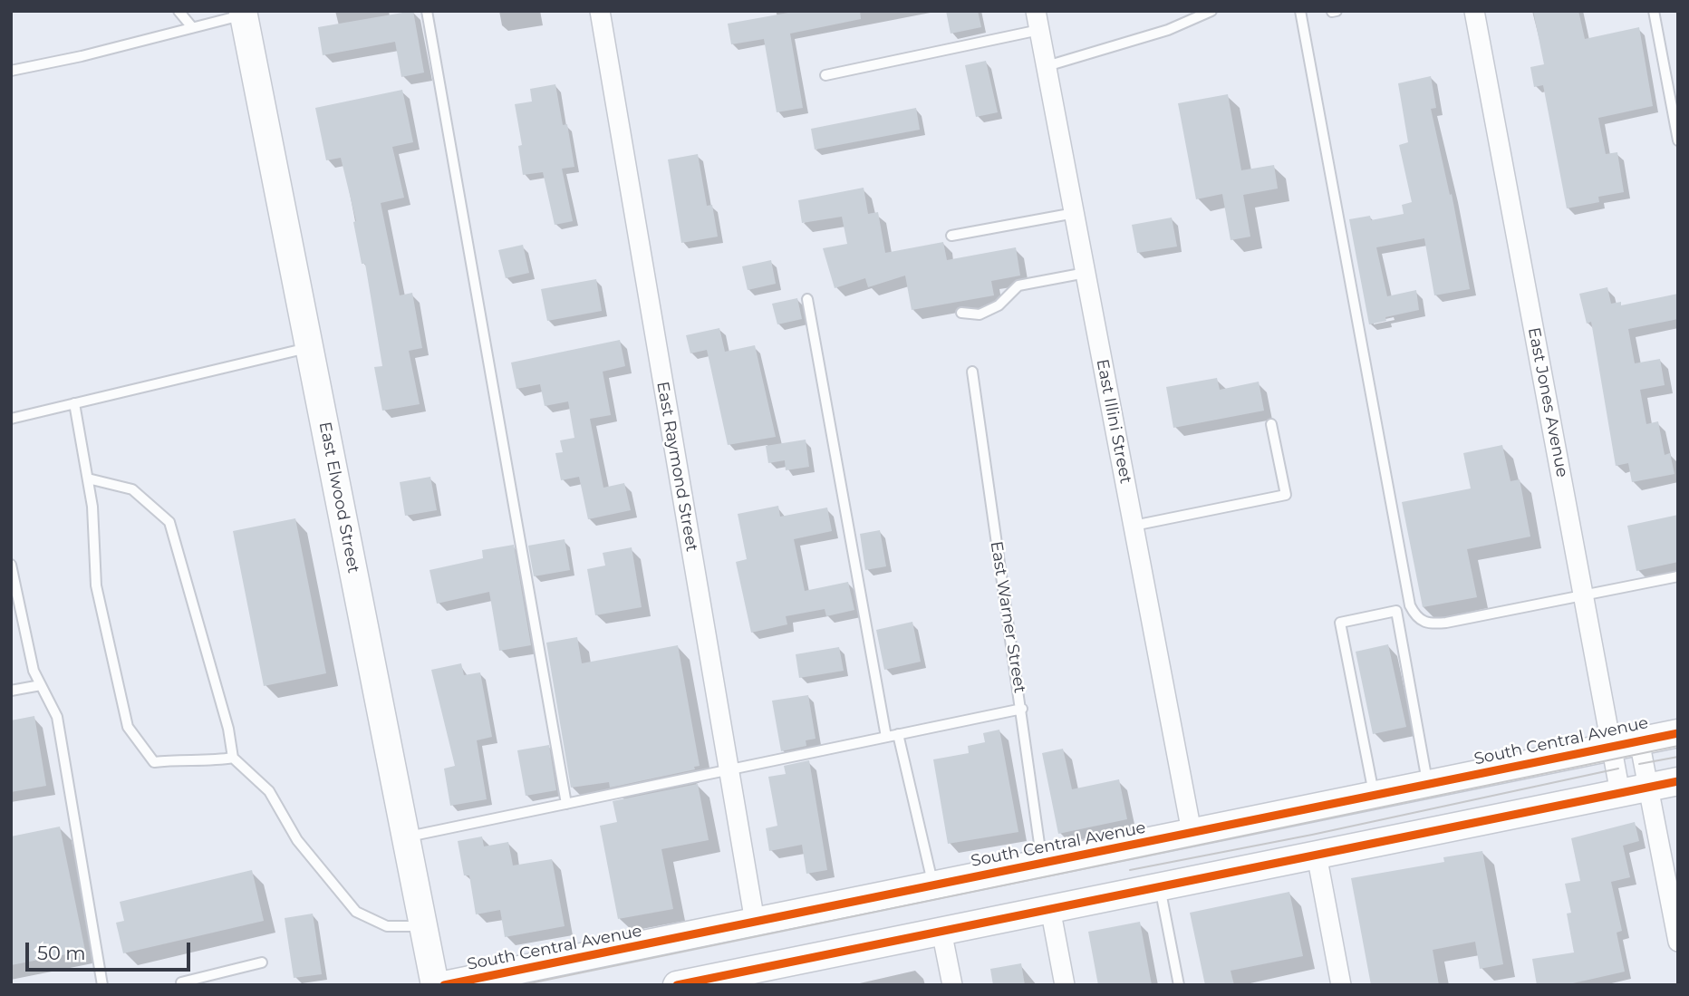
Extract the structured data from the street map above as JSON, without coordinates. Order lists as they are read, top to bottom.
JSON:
{
  "streets": {
    "main road": ["East Elwood Street", "South Central Avenue"],
    "street": ["East Jones Avenue", "East Illini Street", "East Raymond Street"],
    "lane": ["East Warner Street"]
  },
  "crossings": [
    ["East Jones Avenue", "South Central Avenue"],
    ["East Illini Street", "South Central Avenue"],
    ["East Raymond Street", "South Central Avenue"],
    ["East Warner Street", "South Central Avenue"]
  ],
  "scale_bar": "50 m"
}
